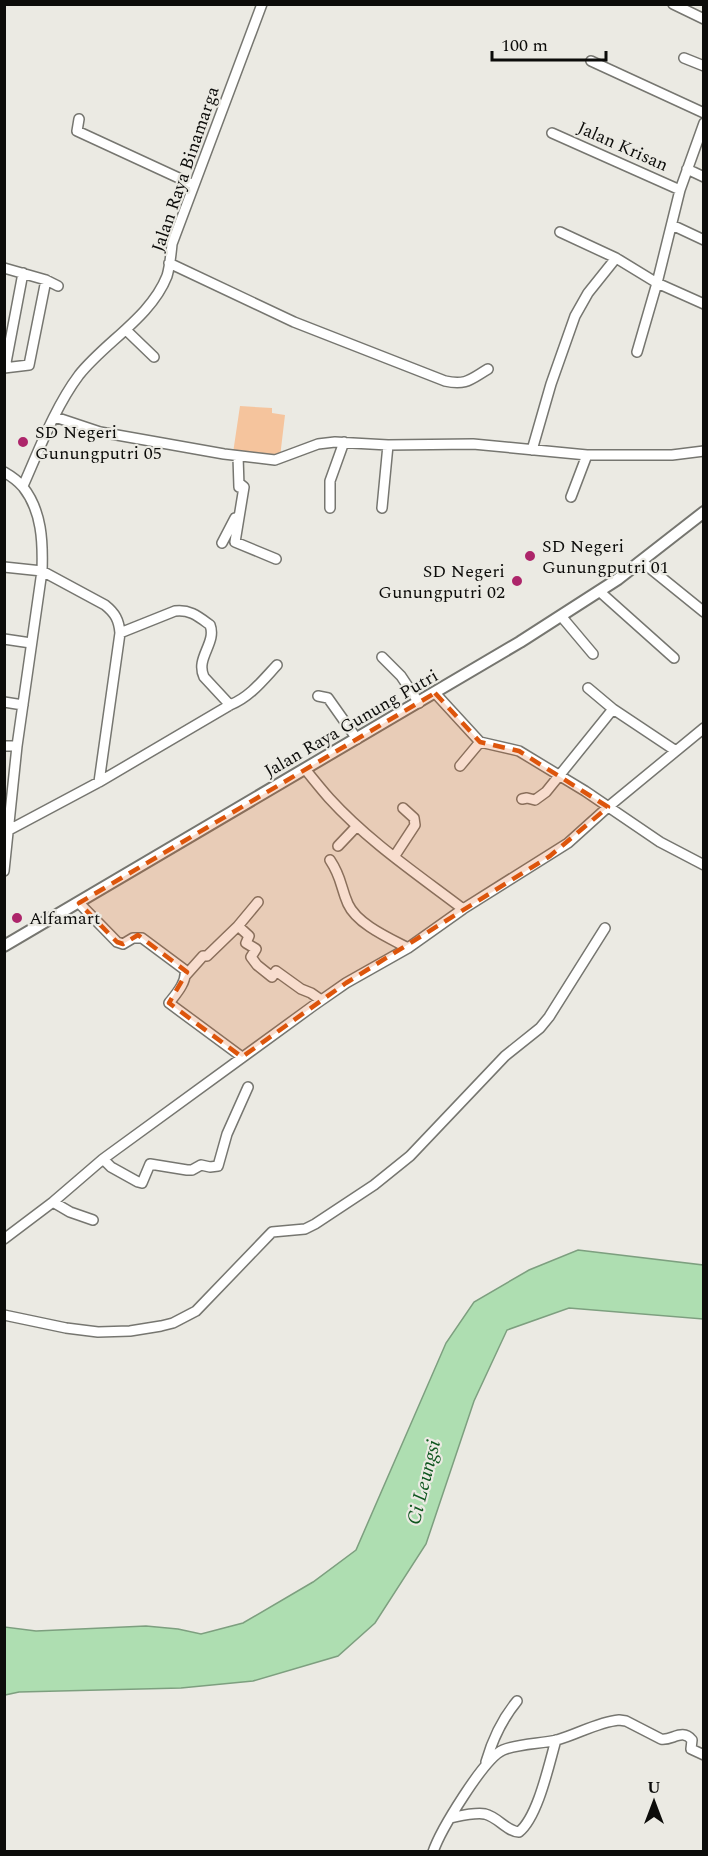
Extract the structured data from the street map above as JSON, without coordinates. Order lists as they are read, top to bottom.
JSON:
{
  "streets": {
    "main road": ["Jalan Raya Gunung Putri"],
    "street": ["Jalan Krisan", "Jalan Raya Binamarga"]
  },
  "water": ["Ci Leungsi"],
  "places": [
    "SD Negeri Gunungputri 05",
    "SD Negeri Gunungputri 01",
    "SD Negeri Gunungputri 02",
    "Alfamart"
  ],
  "scale_bar": "100 m",
  "north": "top"
}
